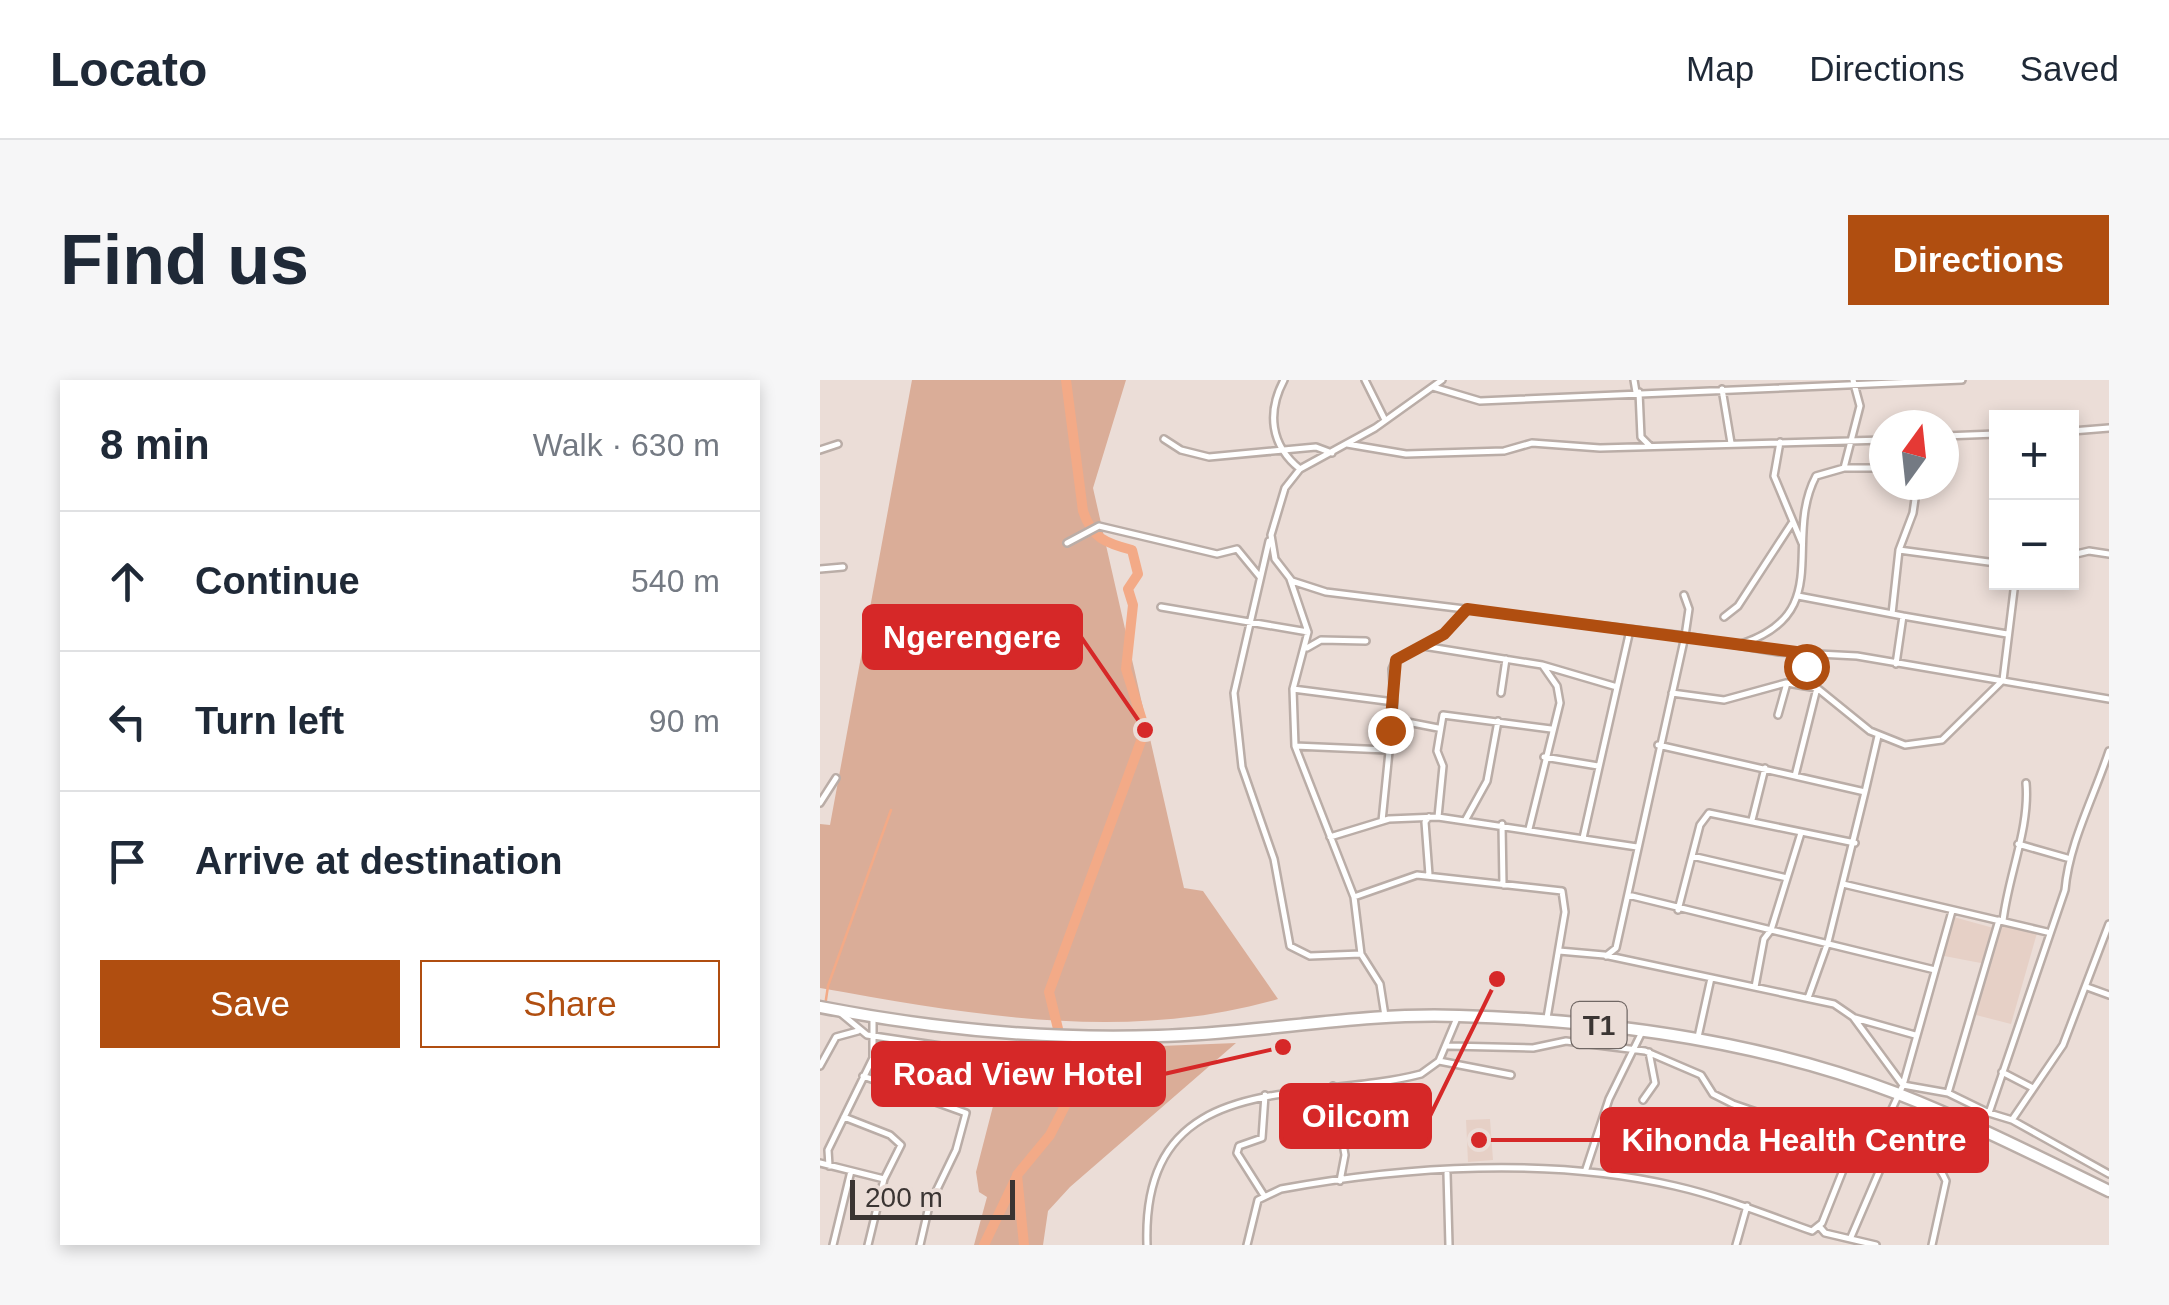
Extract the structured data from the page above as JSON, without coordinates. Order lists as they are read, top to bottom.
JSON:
{
  "streets": {
    "highway": ["T1"]
  },
  "places": [
    "Ngerengere",
    "Oilcom",
    "Road View Hotel",
    "Kihonda Health Centre"
  ],
  "scale_bar": "200 m",
  "north": "top",
  "page": {
    "header": "Locato",
    "nav": ["Map", "Directions", "Saved"],
    "buttons": [
      "Directions",
      ["Save", "Share"]
    ],
    "title": "Find us",
    "heading": ["8 min", "Walk · 630 m"],
    "map_buttons": ["+", "−"],
    "list": [
      ["Continue", "540 m"],
      ["Turn left", "90 m"],
      "Arrive at destination"
    ],
    "scale": "200 m"
  }
}
